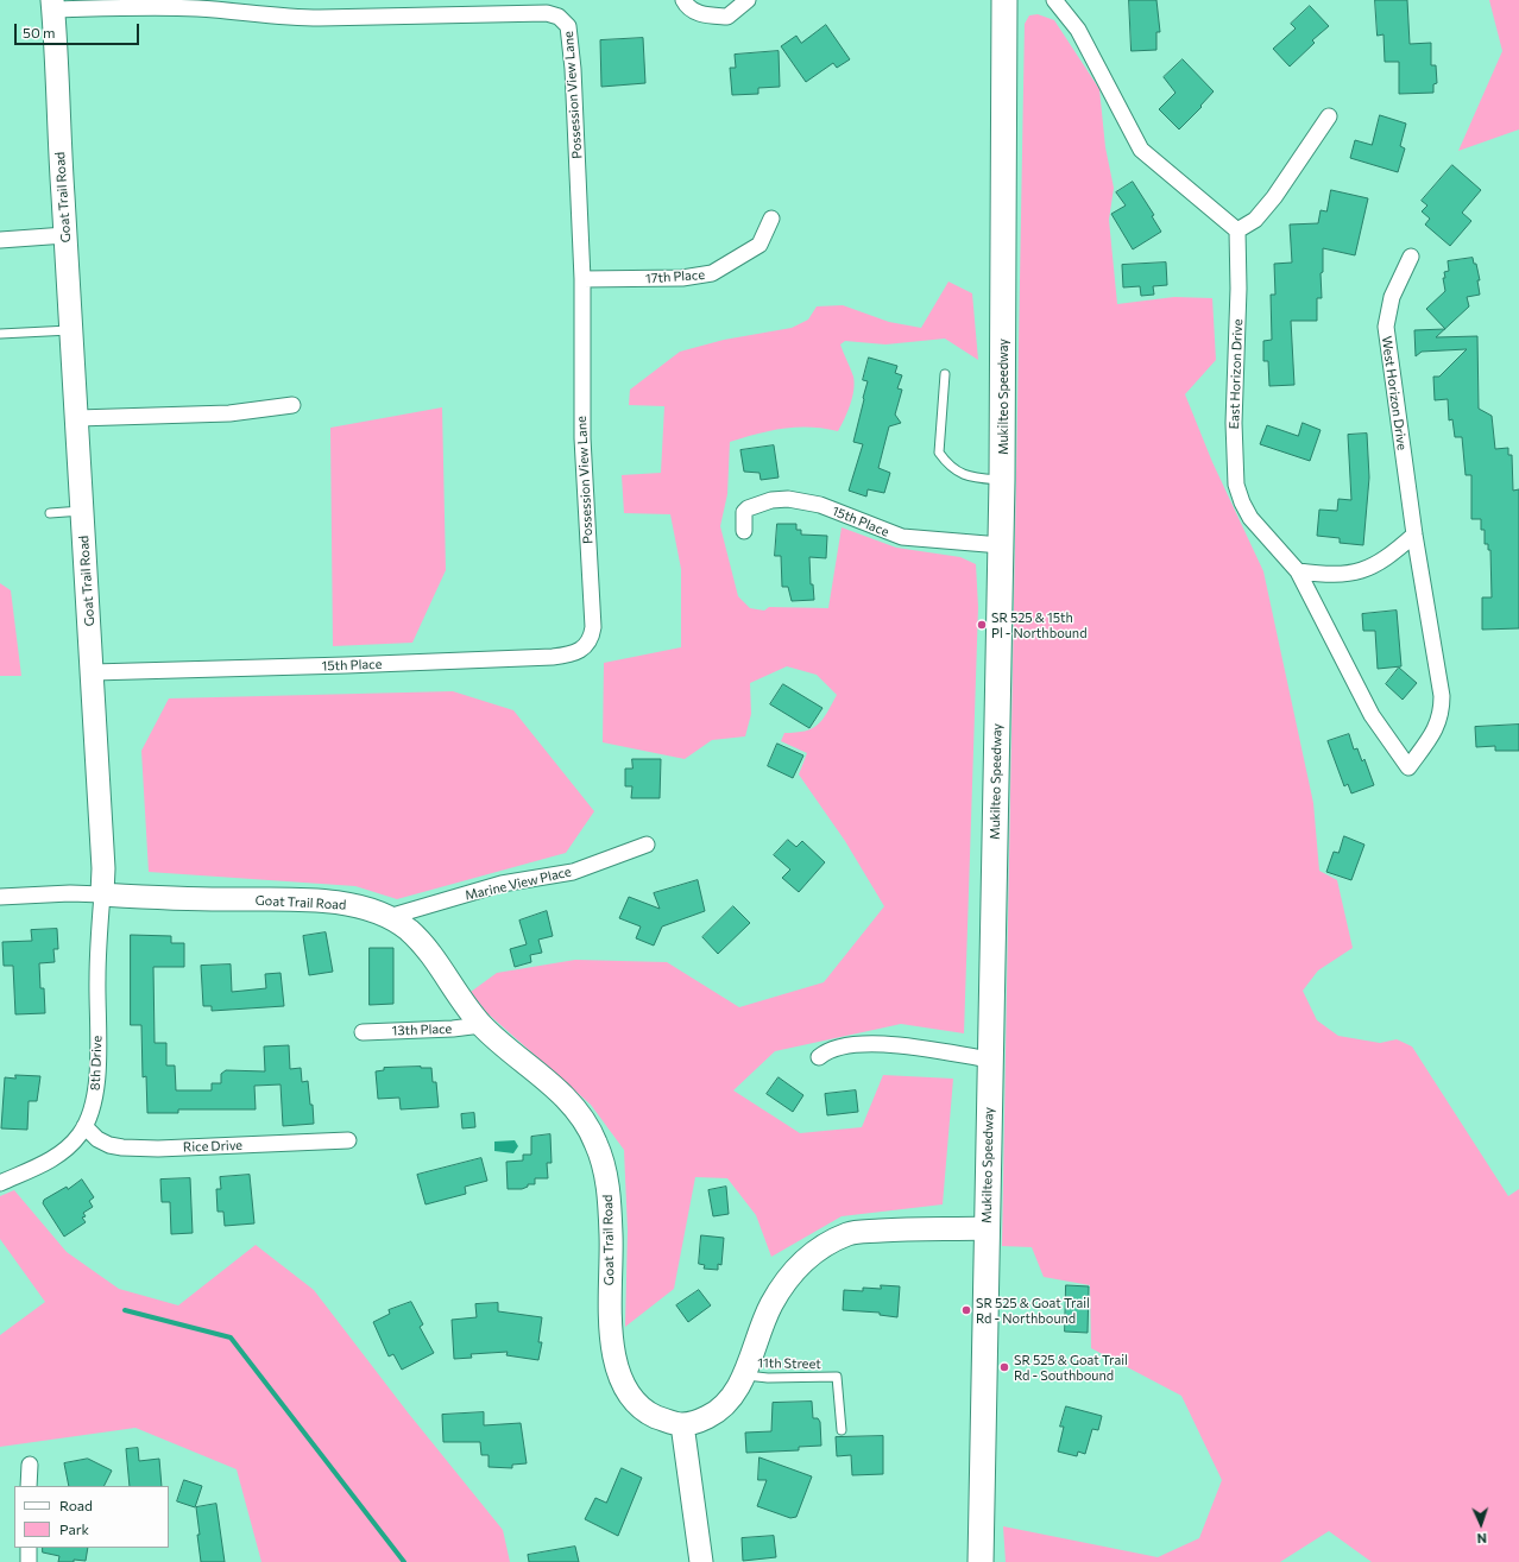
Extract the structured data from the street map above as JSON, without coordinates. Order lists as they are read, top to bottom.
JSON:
{
  "streets": {
    "main road": ["Mukilteo Speedway"],
    "street": [
      "Possession View Lane",
      "Goat Trail Road",
      "17th Place",
      "East Horizon Drive",
      "West Horizon Drive",
      "15th Place",
      "Marine View Place",
      "13th Place",
      "8th Drive",
      "Rice Drive"
    ],
    "lane": ["11th Street"]
  },
  "crossings": [
    ["Possession View Lane", "Goat Trail Road"],
    ["Possession View Lane", "17th Place"],
    ["Possession View Lane", "15th Place"],
    ["Goat Trail Road", "15th Place"],
    ["Goat Trail Road", "Marine View Place"],
    ["Goat Trail Road", "13th Place"],
    ["Goat Trail Road", "8th Drive"],
    ["East Horizon Drive", "West Horizon Drive"],
    ["Mukilteo Speedway", "15th Place"],
    ["8th Drive", "Rice Drive"]
  ],
  "places": ["SR 525 & 15th Pl - Northbound", "SR 525 & Goat Trail Rd - Northbound", "SR 525 & Goat Trail Rd - Southbound"],
  "legend": ["Road", "Park"],
  "scale_bar": "50 m",
  "north": "bottom"
}
